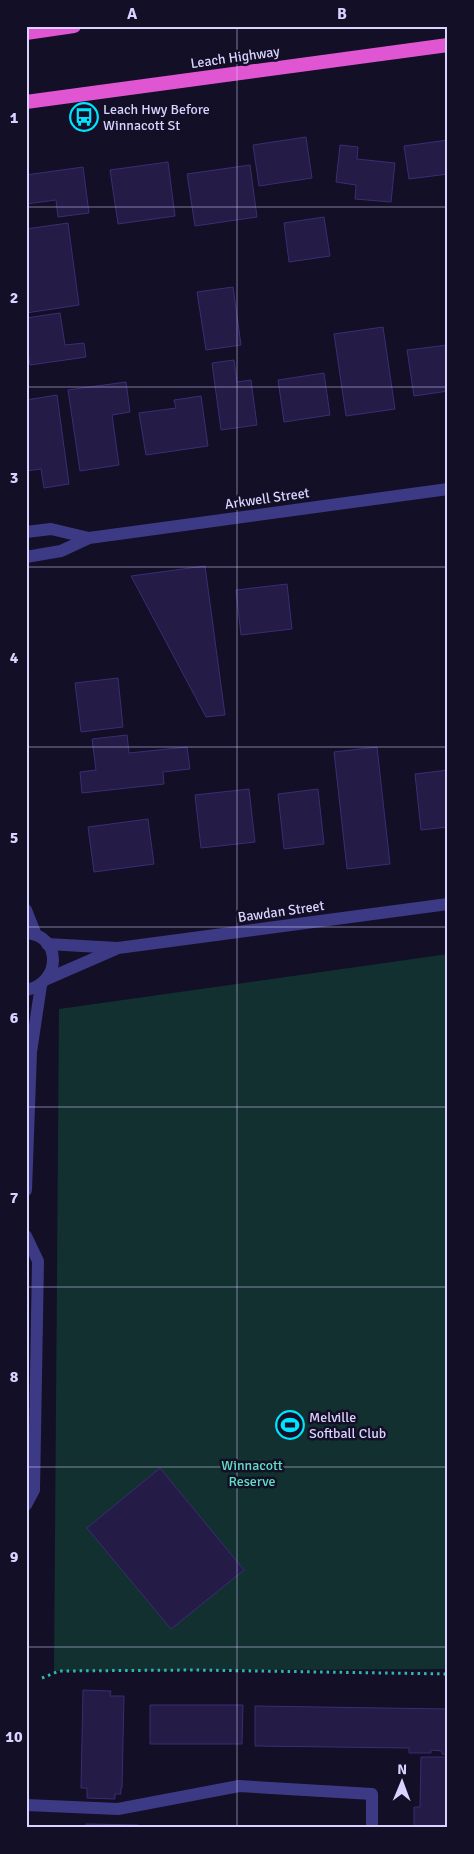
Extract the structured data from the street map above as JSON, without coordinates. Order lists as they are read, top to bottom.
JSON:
{
  "streets": {
    "highway": ["Leach Highway"],
    "street": ["Arkwell Street", "Bawdan Street"]
  },
  "parks": ["Winnacott Reserve"],
  "places": {
    "bus stop": ["Leach Hwy Before Winnacott St"],
    "sports": ["Melville Softball Club"]
  },
  "north": "top",
  "grid": {
    "columns": ["A", "B"],
    "rows": [
      "1",
      "2",
      "3",
      "4",
      "5",
      "6",
      "7",
      "8",
      "9",
      "10"
    ]
  }
}
